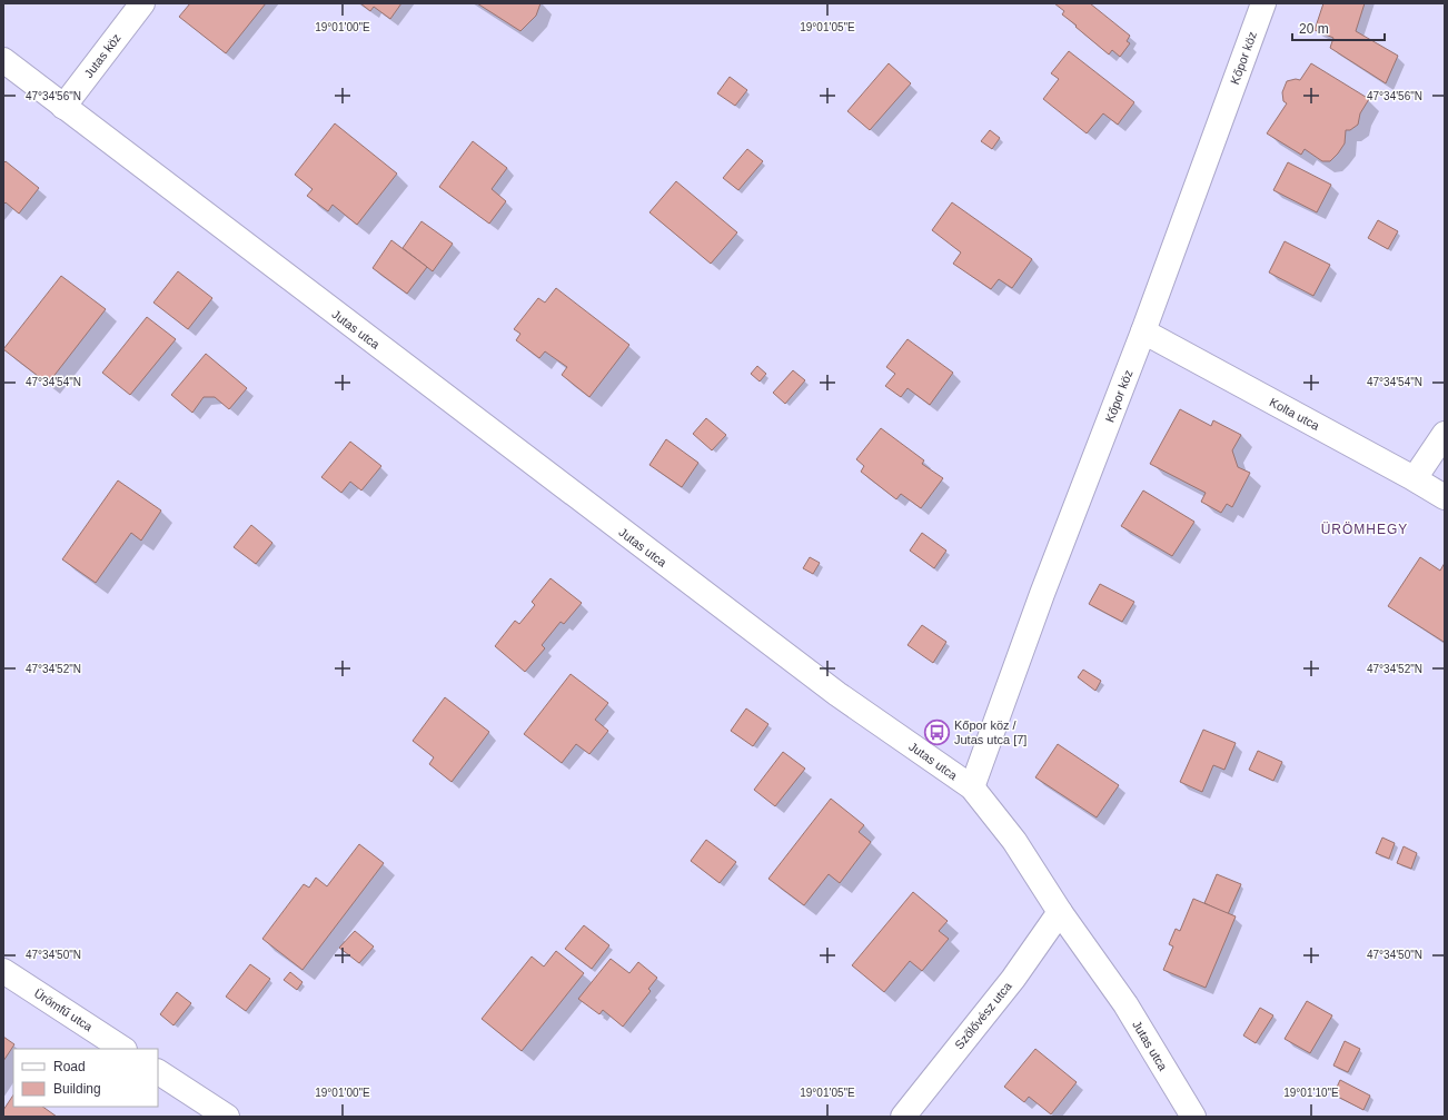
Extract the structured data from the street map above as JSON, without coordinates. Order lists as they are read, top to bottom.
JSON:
{
  "streets": {
    "street": [
      "Jutas köz",
      "Kőpor köz",
      "Jutas utca",
      "Kolta utca",
      "Ürömfű utca",
      "Szőlővész utca"
    ]
  },
  "crossings": [
    ["Jutas köz", "Jutas utca"],
    ["Kőpor köz", "Jutas utca"],
    ["Kőpor köz", "Kolta utca"],
    ["Jutas utca", "Szőlővész utca"]
  ],
  "districts": ["ÜRÖMHEGY"],
  "places": {
    "bus stop": ["Kőpor köz / Jutas utca [7]"]
  },
  "legend": ["Road", "Building"],
  "scale_bar": "20 m",
  "coordinates": [
    "19°01'00\"E",
    "19°01'05\"E",
    "47°34'56\"N",
    "47°34'54\"N",
    "47°34'52\"N",
    "47°34'50\"N",
    "19°01'10\"E"
  ]
}
